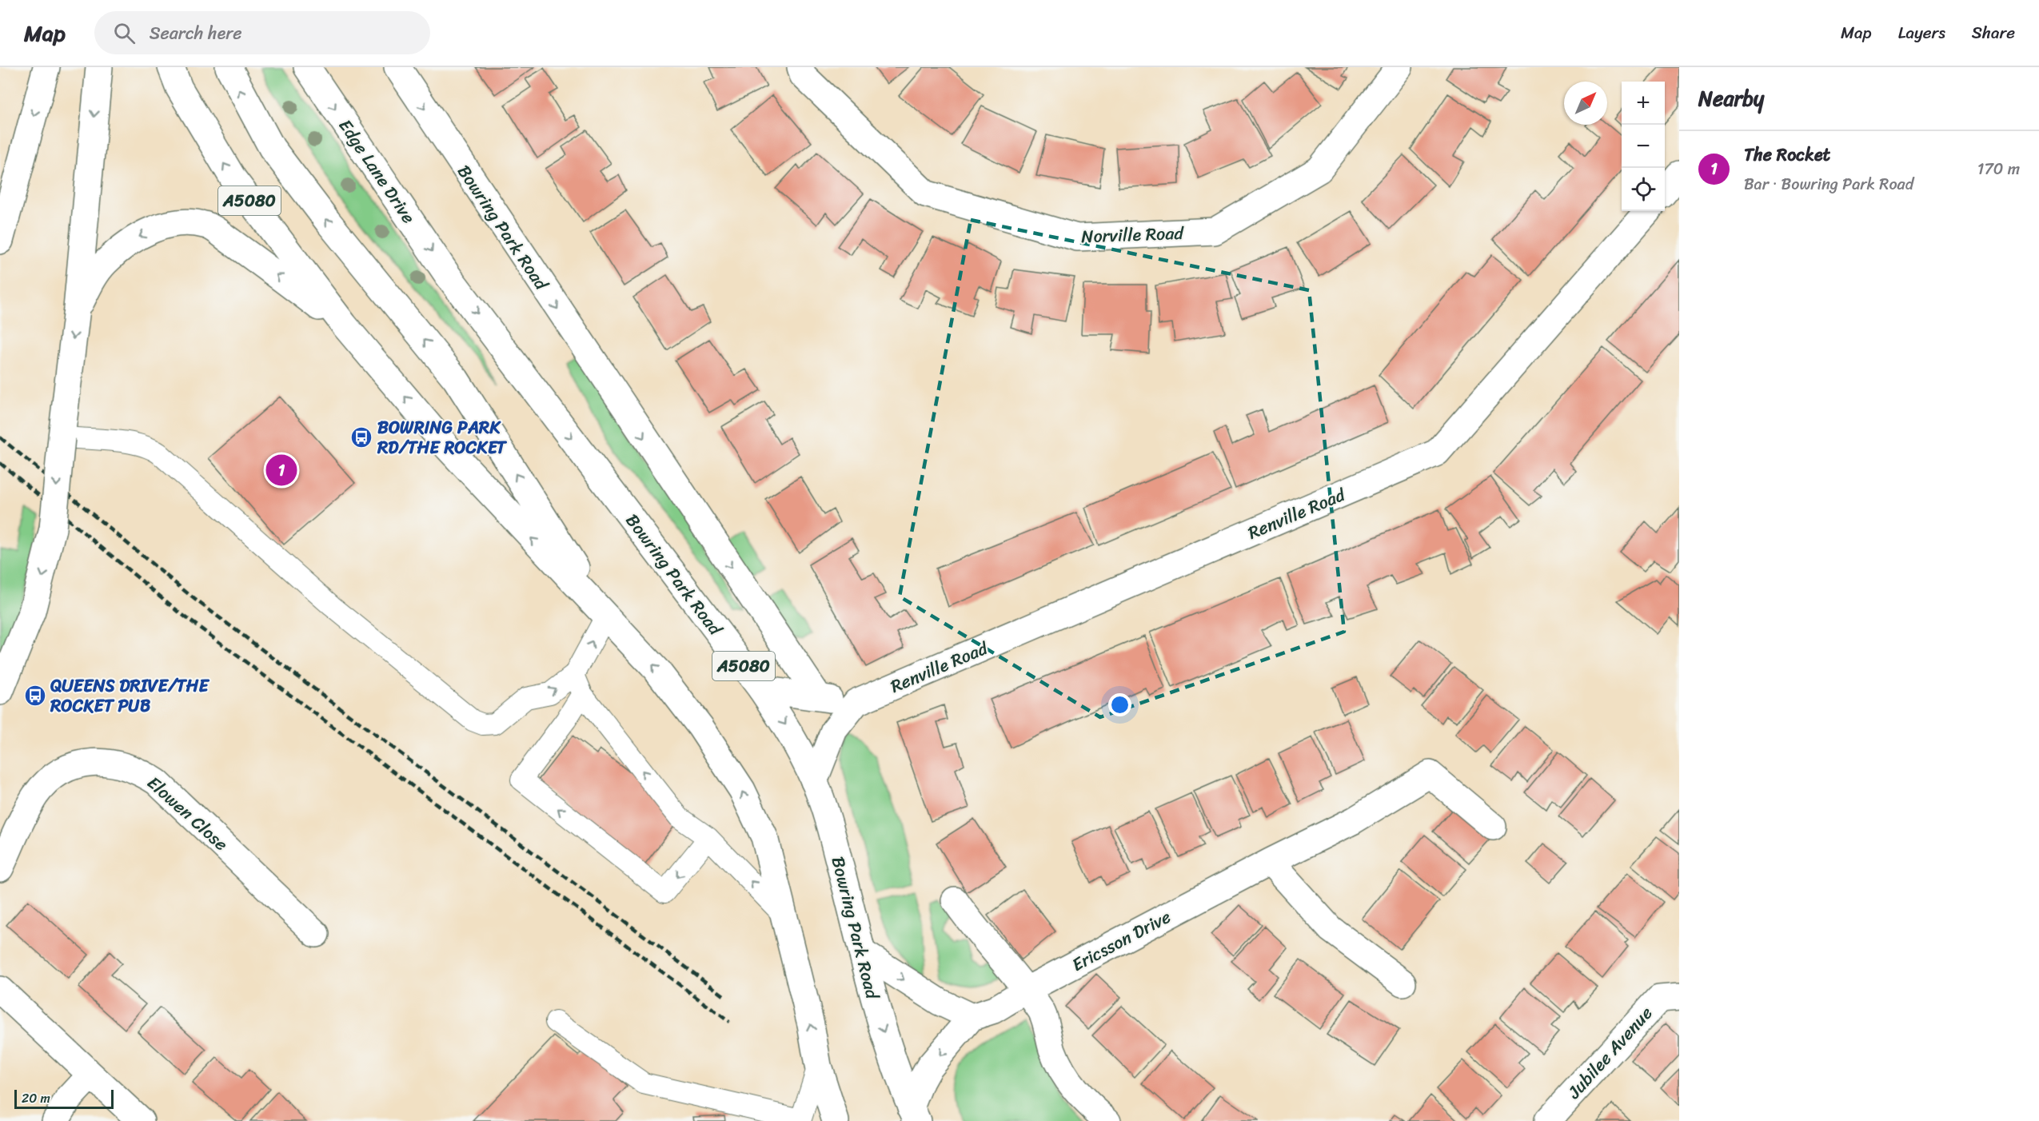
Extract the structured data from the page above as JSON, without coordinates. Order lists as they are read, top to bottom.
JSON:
{
  "streets": {
    "main road": [
      "Edge Lane Drive",
      "A5080",
      "Bowring Park Road",
      "Norville Road",
      "Renville Road",
      "Elowen Close",
      "Ericsson Drive",
      "Jubilee Avenue"
    ]
  },
  "crossings": [
    ["Edge Lane Drive", "Bowring Park Road"],
    ["Bowring Park Road", "Renville Road"]
  ],
  "places": {
    "bus stop": ["BOWRING PARK RD/THE ROCKET", "QUEENS DRIVE/THE ROCKET PUB"]
  },
  "scale_bar": "20 m",
  "north": "top right",
  "page": {
    "header": "Map",
    "search": "Search here",
    "nav": ["Map", "Layers", "Share"],
    "heading": "Nearby",
    "map_buttons": ["+", "−"],
    "list": [
      {
        "mark": "1",
        "name": "The Rocket",
        "note": "Bar · Bowring Park Road",
        "value": "170 m"
      }
    ],
    "pins": "1",
    "scale": "20 m"
  }
}
